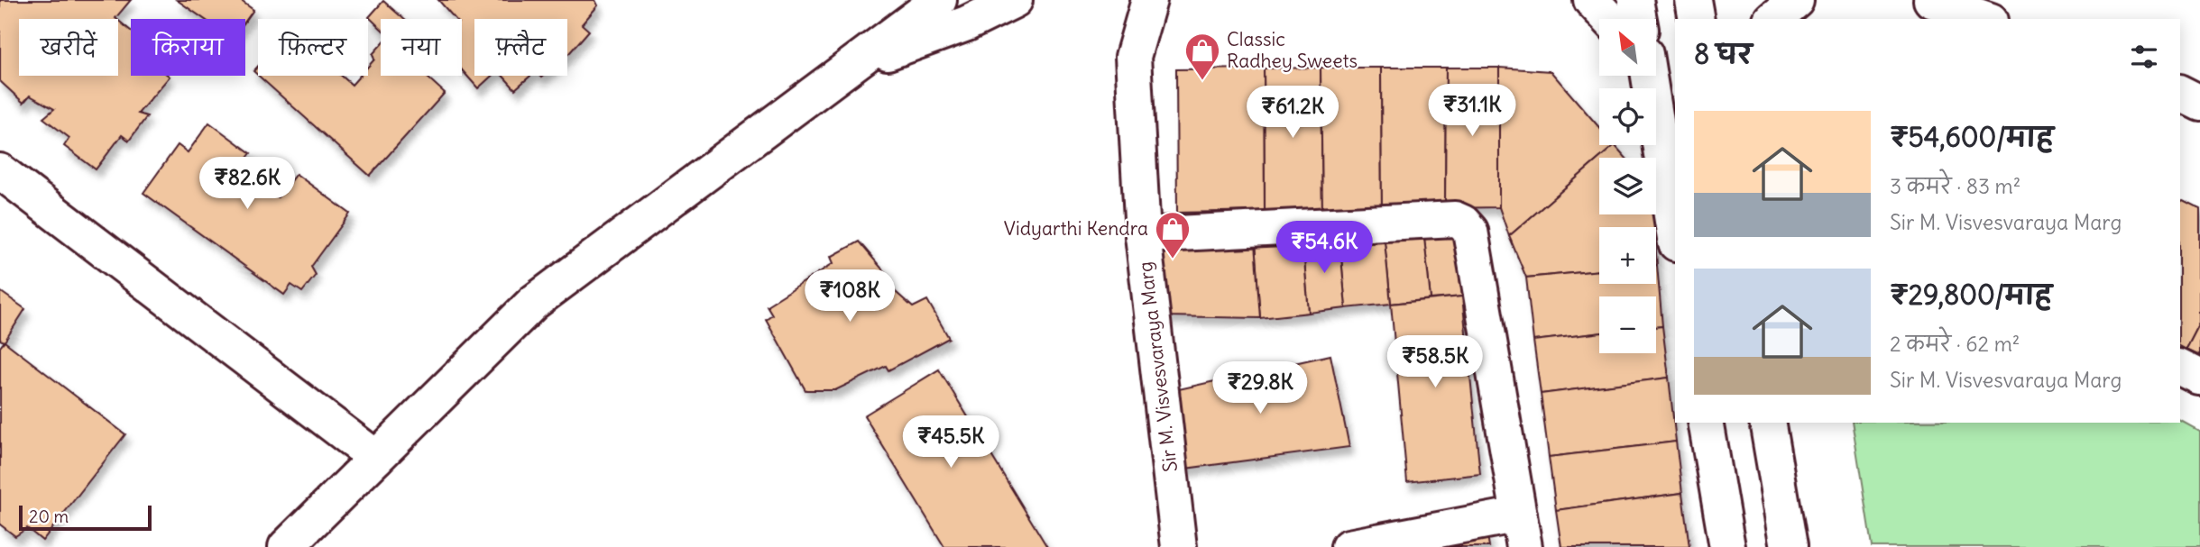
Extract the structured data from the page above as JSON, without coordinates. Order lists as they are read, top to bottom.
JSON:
{
  "streets": {
    "street": ["Sir M. Visvesvaraya Marg"]
  },
  "places": {
    "shop": ["Classic Radhey Sweets", "Vidyarthi Kendra"]
  },
  "scale_bar": "20 m",
  "north": "top left",
  "page": {
    "map_buttons": ["+", "−"],
    "chip": [
      "खरीदें",
      "किराया",
      "फ़िल्टर",
      "नया",
      "फ़्लैट"
    ],
    "heading": "8 घर",
    "price": [
      "₹31.1K",
      "₹61.2K",
      "₹82.6K",
      "₹54.6K",
      "₹108K",
      "₹58.5K",
      "₹29.8K",
      "₹45.5K"
    ],
    "list": [
      {
        "name": "₹54,600/माह",
        "note": "3 कमरे · 83 m² · Sir M. Visvesvaraya Marg"
      },
      {
        "name": "₹29,800/माह",
        "note": "2 कमरे · 62 m² · Sir M. Visvesvaraya Marg"
      }
    ],
    "scale": "20 m"
  }
}
